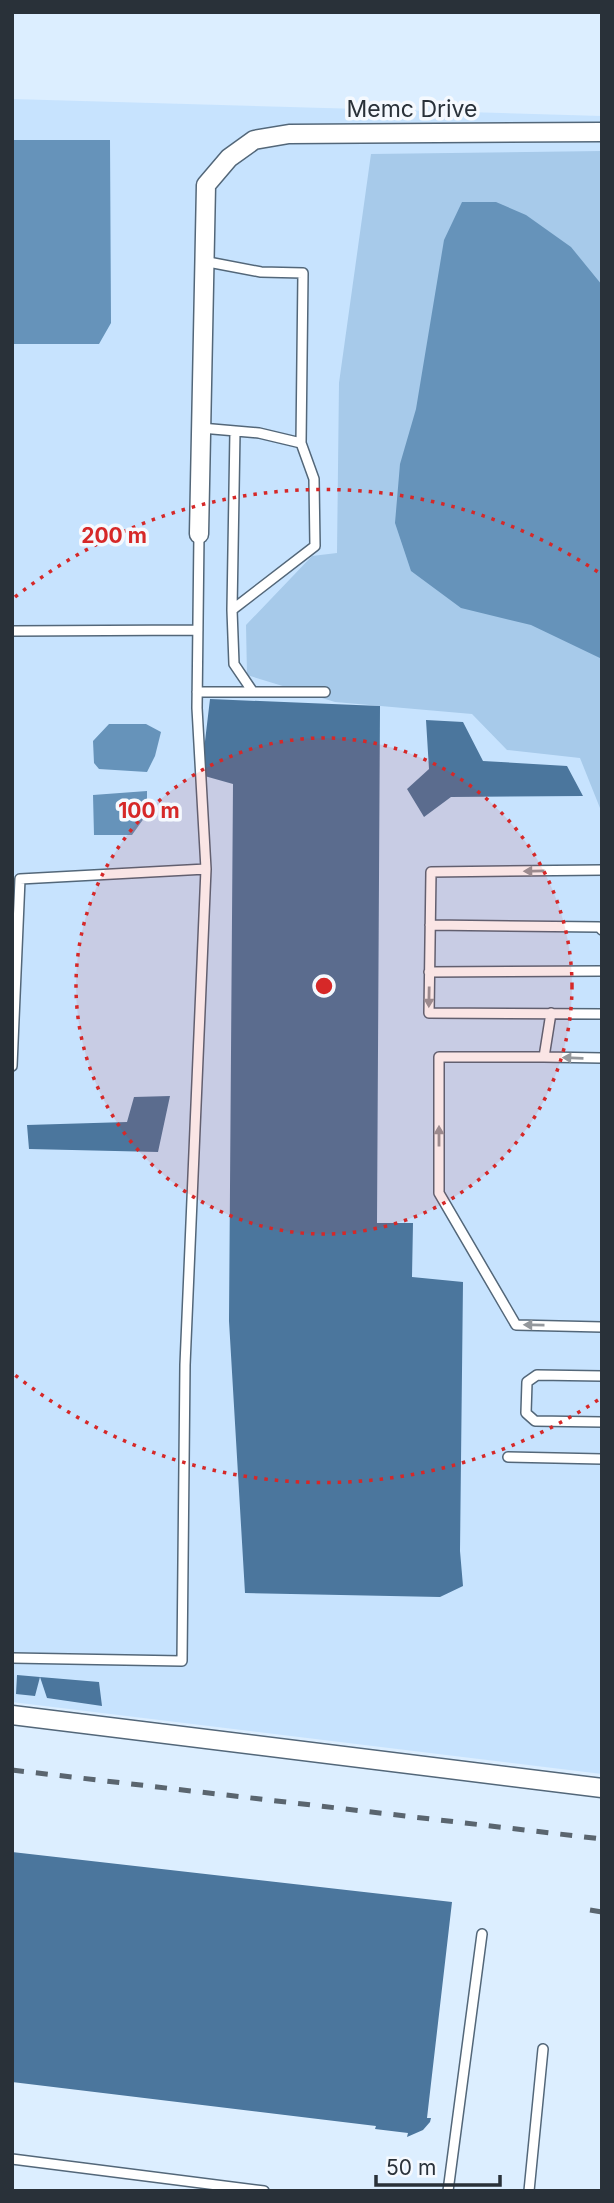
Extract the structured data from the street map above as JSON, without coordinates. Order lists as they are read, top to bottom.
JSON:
{
  "streets": {
    "street": ["Memc Drive"]
  },
  "scale_bar": "50 m",
  "rings": ["200 m", "100 m"]
}
